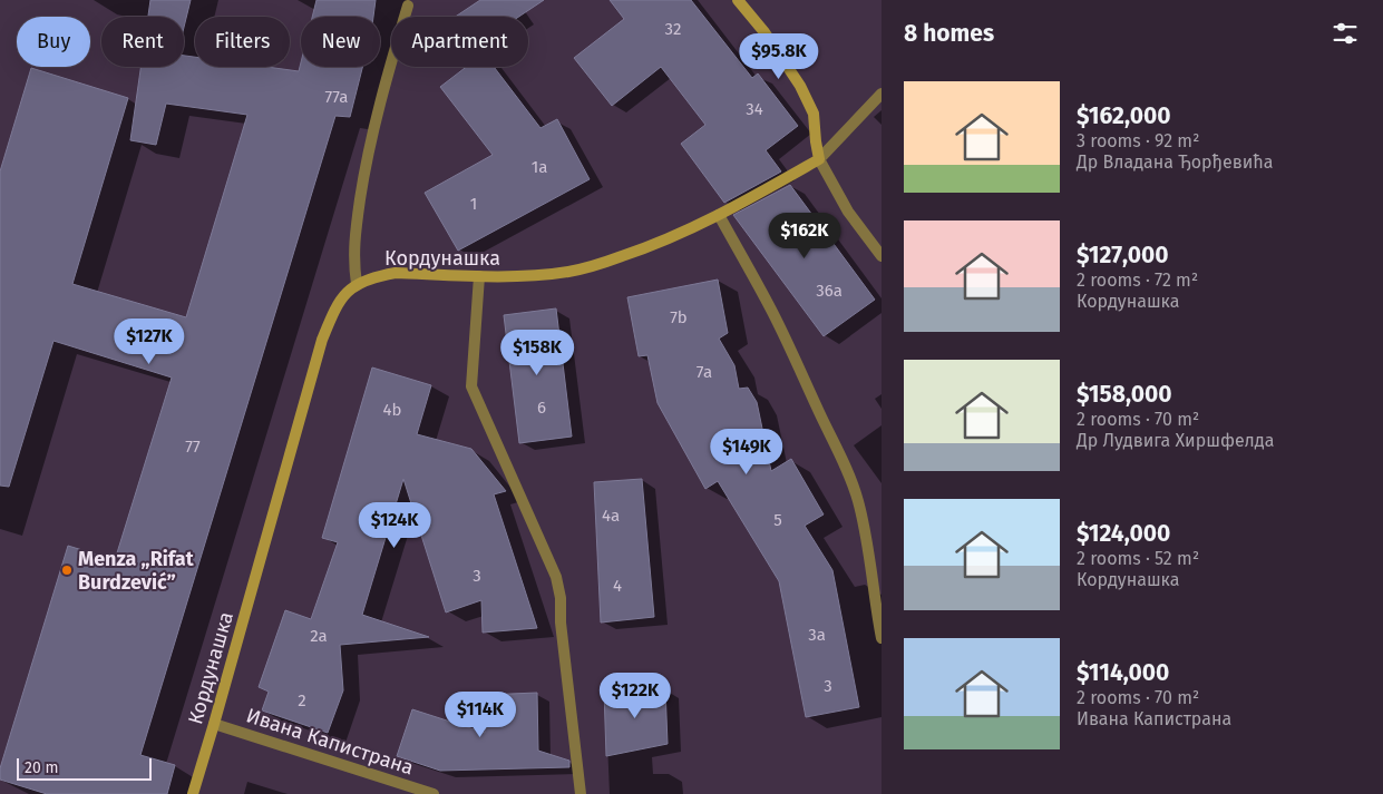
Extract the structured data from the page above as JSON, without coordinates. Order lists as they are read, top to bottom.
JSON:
{
  "streets": {
    "street": ["Кордунашка", "Ивана Капистрана"]
  },
  "crossings": [
    ["Кордунашка", "Ивана Капистрана"]
  ],
  "places": ["Menza „Rifat Burdzević”"],
  "house_numbers": [
    "32",
    "77a",
    "34",
    "1a",
    "1",
    "36a",
    "7b",
    "7a",
    "6",
    "4b",
    "77",
    "4a",
    "5",
    "3",
    "4",
    "3a",
    "2a",
    "3",
    "2"
  ],
  "scale_bar": "20 m",
  "page": {
    "heading": "8 homes",
    "chip": [
      "Buy",
      "Rent",
      "Filters",
      "New",
      "Apartment"
    ],
    "price": [
      "$95.8K",
      "$162K",
      "$127K",
      "$158K",
      "$149K",
      "$124K",
      "$122K",
      "$114K"
    ],
    "list": [
      {
        "name": "$162,000",
        "note": "3 rooms · 92 m² · Др Владана Ђорђевића"
      },
      {
        "name": "$127,000",
        "note": "2 rooms · 72 m² · Кордунашка"
      },
      {
        "name": "$158,000",
        "note": "2 rooms · 70 m² · Др Лудвига Хиршфелда"
      },
      {
        "name": "$124,000",
        "note": "2 rooms · 52 m² · Кордунашка"
      },
      {
        "name": "$114,000",
        "note": "2 rooms · 70 m² · Ивана Капистрана"
      }
    ],
    "scale": "20 m"
  }
}
